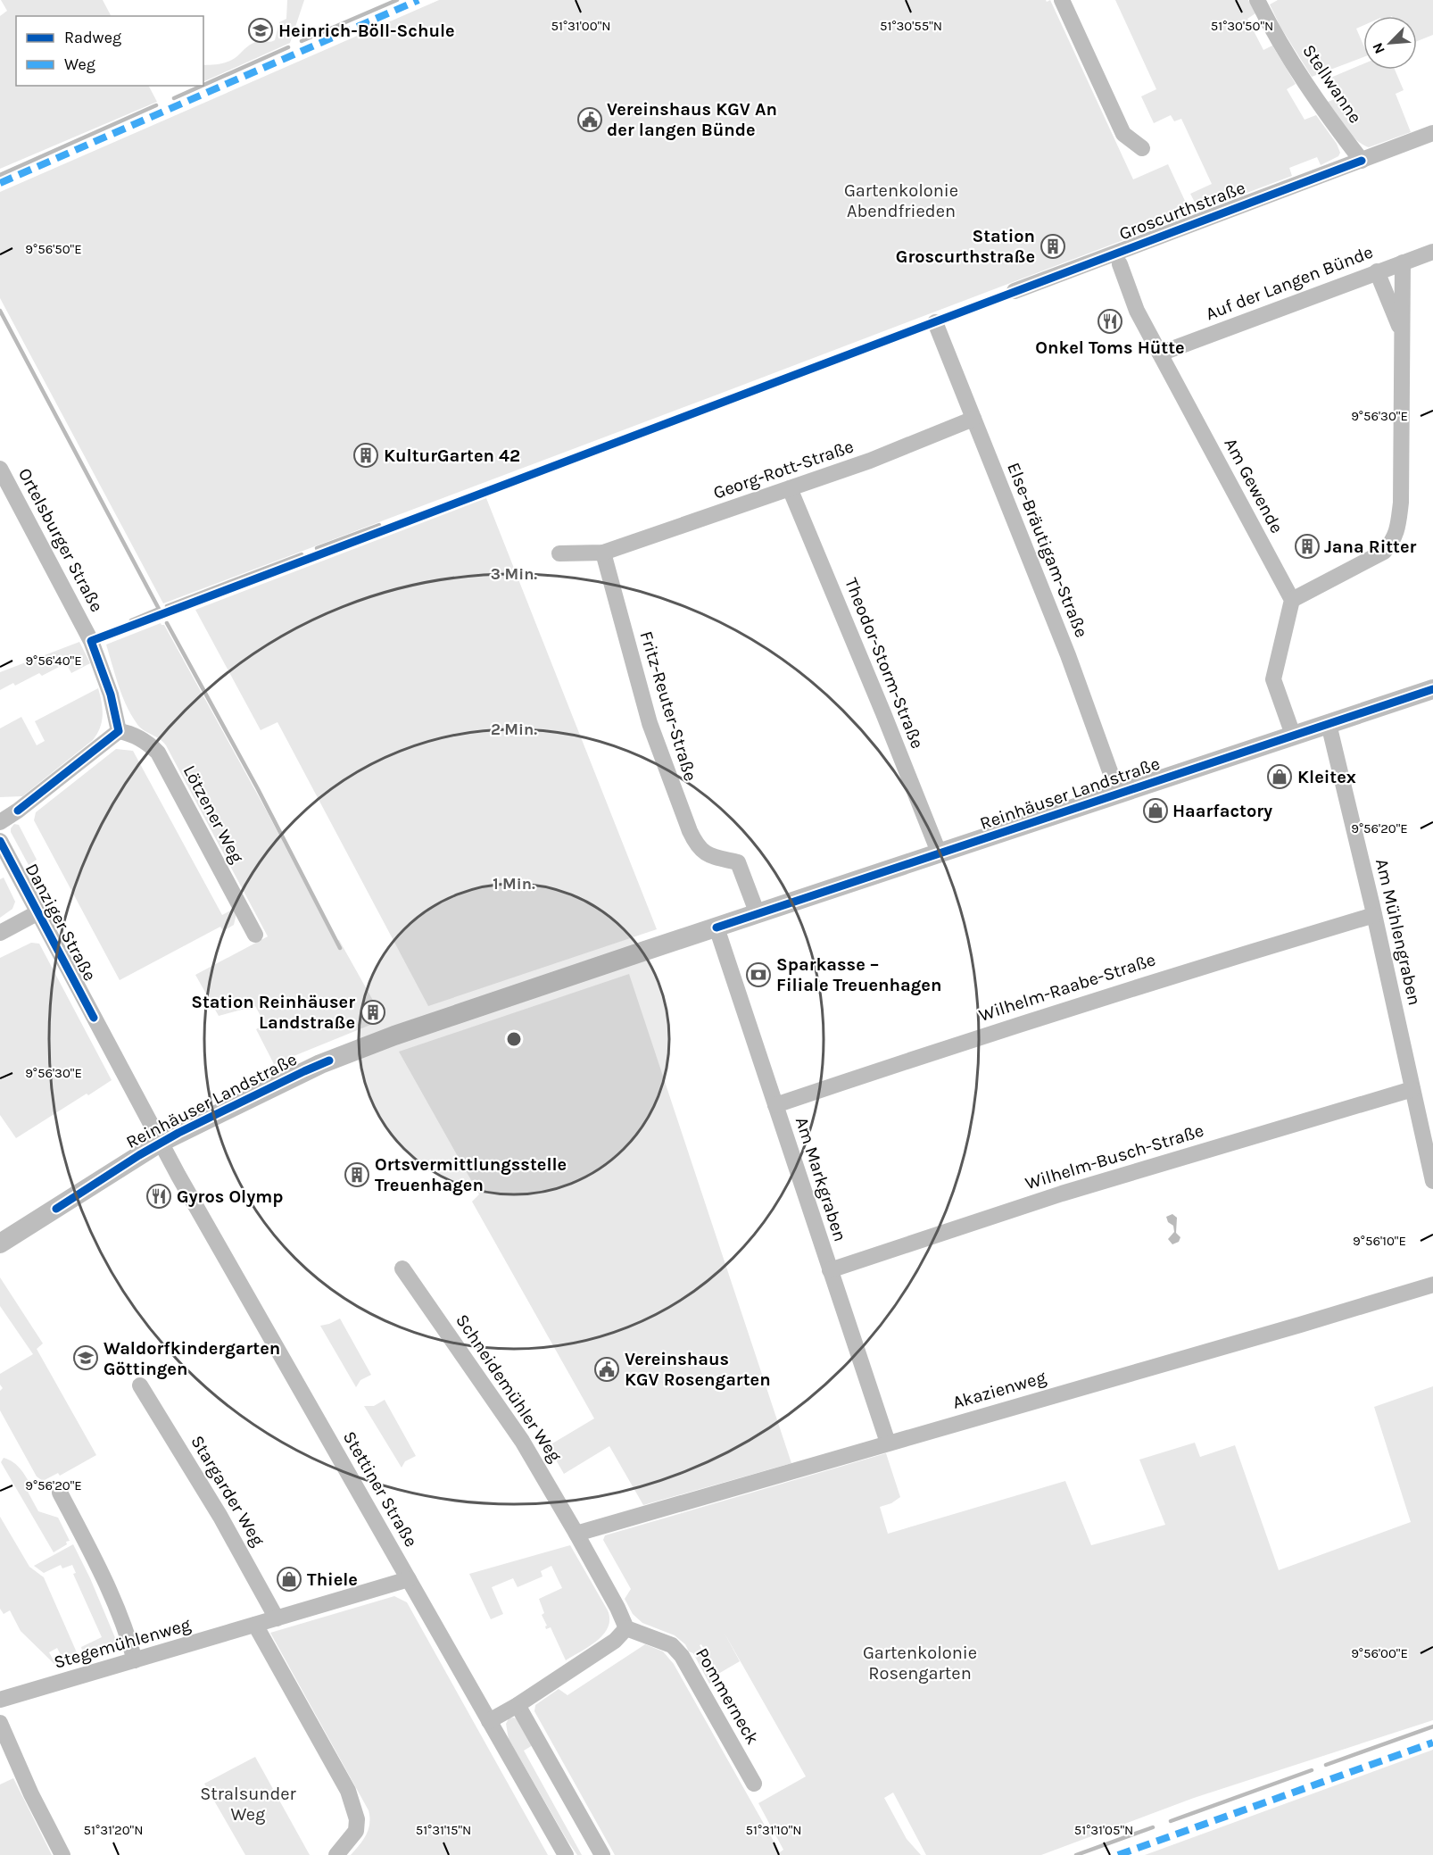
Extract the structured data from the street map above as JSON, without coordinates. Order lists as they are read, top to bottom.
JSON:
{
  "streets": {
    "main road": ["Reinhäuser Landstraße"],
    "street": [
      "Stellwanne",
      "Groscurthstraße",
      "Auf der Langen Bünde",
      "Georg-Rott-Straße",
      "Am Gewende",
      "Ortelsburger Straße",
      "Else-Bräutigam-Straße",
      "Theodor-Storm-Straße",
      "Fritz-Reuter-Straße",
      "Lötzener Weg",
      "Danziger Straße",
      "Am Mühlengraben",
      "Wilhelm-Raabe-Straße",
      "Wilhelm-Busch-Straße",
      "Am Markgraben",
      "Schneidemühler Weg",
      "Akazienweg",
      "Stettiner Straße",
      "Stargarder Weg",
      "Stegemühlenweg",
      "Pommerneck"
    ]
  },
  "crossings": [
    ["Stellwanne", "Groscurthstraße"],
    ["Auf der Langen Bünde", "Am Gewende"],
    ["Georg-Rott-Straße", "Else-Bräutigam-Straße"],
    ["Georg-Rott-Straße", "Theodor-Storm-Straße"],
    ["Georg-Rott-Straße", "Fritz-Reuter-Straße"],
    ["Ortelsburger Straße", "Lötzener Weg"],
    ["Else-Bräutigam-Straße", "Reinhäuser Landstraße"],
    ["Theodor-Storm-Straße", "Reinhäuser Landstraße"],
    ["Fritz-Reuter-Straße", "Reinhäuser Landstraße"],
    ["Reinhäuser Landstraße", "Danziger Straße"],
    ["Reinhäuser Landstraße", "Am Mühlengraben"],
    ["Reinhäuser Landstraße", "Am Markgraben"],
    ["Reinhäuser Landstraße", "Stettiner Straße"],
    ["Danziger Straße", "Stettiner Straße"],
    ["Am Mühlengraben", "Wilhelm-Raabe-Straße"],
    ["Am Mühlengraben", "Wilhelm-Busch-Straße"],
    ["Wilhelm-Raabe-Straße", "Am Markgraben"],
    ["Wilhelm-Busch-Straße", "Am Markgraben"],
    ["Am Markgraben", "Akazienweg"],
    ["Schneidemühler Weg", "Akazienweg"],
    ["Stettiner Straße", "Stegemühlenweg"],
    ["Stargarder Weg", "Stegemühlenweg"]
  ],
  "parks": ["Gartenkolonie Abendfrieden", "Gartenkolonie Rosengarten", "Stralsunder Weg"],
  "places": {
    "school or university": ["Heinrich-Böll-Schule", "Waldorfkindergarten Göttingen"],
    "public building": ["Vereinshaus KGV An der langen Bünde", "Vereinshaus KGV Rosengarten"],
    "building": [
      "Station Groscurthstraße",
      "KulturGarten 42",
      "Jana Ritter",
      "Station Reinhäuser Landstraße",
      "Ortsvermittlungsstelle Treuenhagen"
    ],
    "restaurant": ["Onkel Toms Hütte", "Gyros Olymp"],
    "shop": ["Kleitex", "Haarfactory", "Thiele"],
    "bank": ["Sparkasse – Filiale Treuenhagen"]
  },
  "legend": ["Radweg", "Weg"],
  "north": "bottom left",
  "coordinates": [
    "51°31'00\"N",
    "51°30'55\"N",
    "51°30'50\"N",
    "9°56'50\"E",
    "9°56'30\"E",
    "9°56'40\"E",
    "9°56'20\"E",
    "9°56'10\"E",
    "9°56'00\"E",
    "51°31'20\"N",
    "51°31'15\"N",
    "51°31'10\"N",
    "51°31'05\"N"
  ],
  "rings": ["3 Min.", "2 Min.", "1 Min."]
}
